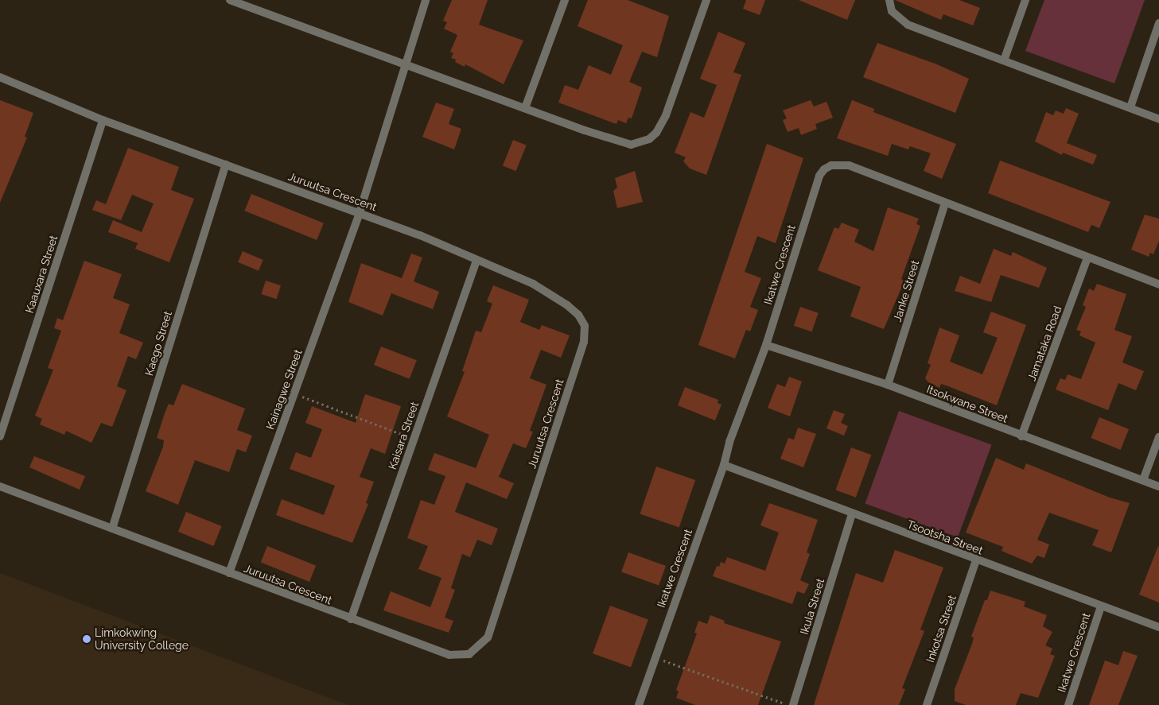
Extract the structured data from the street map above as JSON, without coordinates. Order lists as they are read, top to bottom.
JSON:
{
  "streets": {
    "street": [
      "Juruutsa Crescent",
      "Ikatwe Crescent",
      "Kaauxara Street",
      "Janke Street",
      "Kaego Street",
      "Jamataka Road",
      "Kainagwe Street",
      "Itsokwane Street",
      "Kaisara Street",
      "Tsootsha Street",
      "Ikula Street",
      "Inkotsa Street"
    ]
  },
  "crossings": [
    ["Juruutsa Crescent", "Kaauxara Street"],
    ["Juruutsa Crescent", "Kaego Street"],
    ["Juruutsa Crescent", "Kainagwe Street"],
    ["Juruutsa Crescent", "Kaisara Street"],
    ["Ikatwe Crescent", "Janke Street"],
    ["Ikatwe Crescent", "Jamataka Road"],
    ["Ikatwe Crescent", "Itsokwane Street"],
    ["Ikatwe Crescent", "Tsootsha Street"],
    ["Janke Street", "Itsokwane Street"],
    ["Jamataka Road", "Itsokwane Street"],
    ["Tsootsha Street", "Ikula Street"],
    ["Tsootsha Street", "Inkotsa Street"]
  ],
  "places": ["Limkokwing University College"]
}
